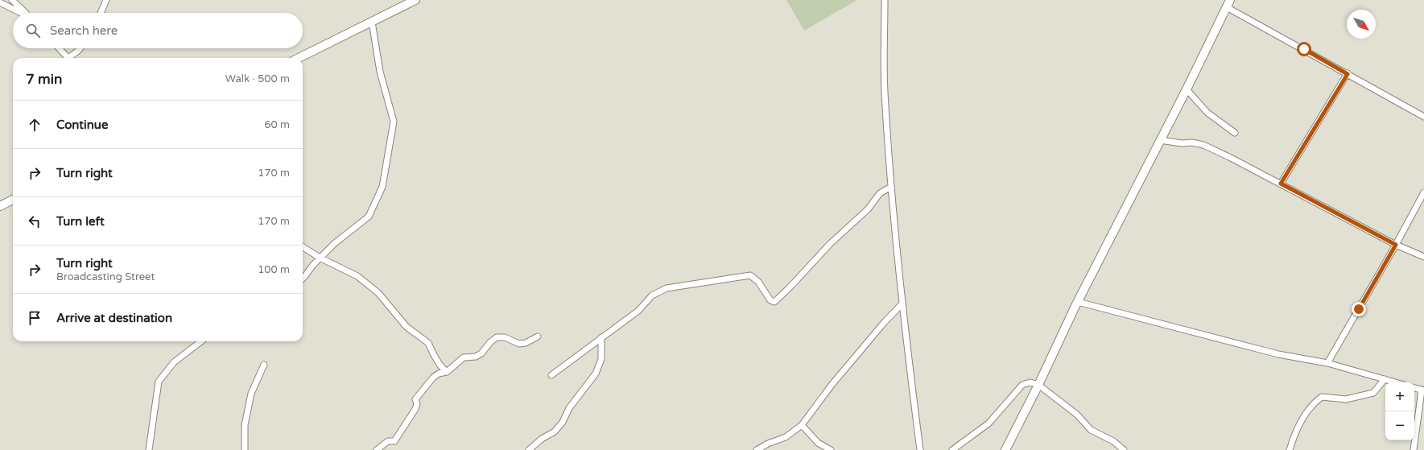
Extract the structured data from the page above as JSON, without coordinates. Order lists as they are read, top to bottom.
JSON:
{
  "north": "bottom right",
  "page": {
    "search": "Search here",
    "heading": ["7 min", "Walk · 500 m"],
    "list": [
      ["Continue", "60 m"],
      ["Turn right", "170 m"],
      ["Turn left", "170 m"],
      ["Turn right", "Broadcasting Street", "100 m"],
      "Arrive at destination"
    ],
    "map_buttons": ["+", "−"]
  }
}
